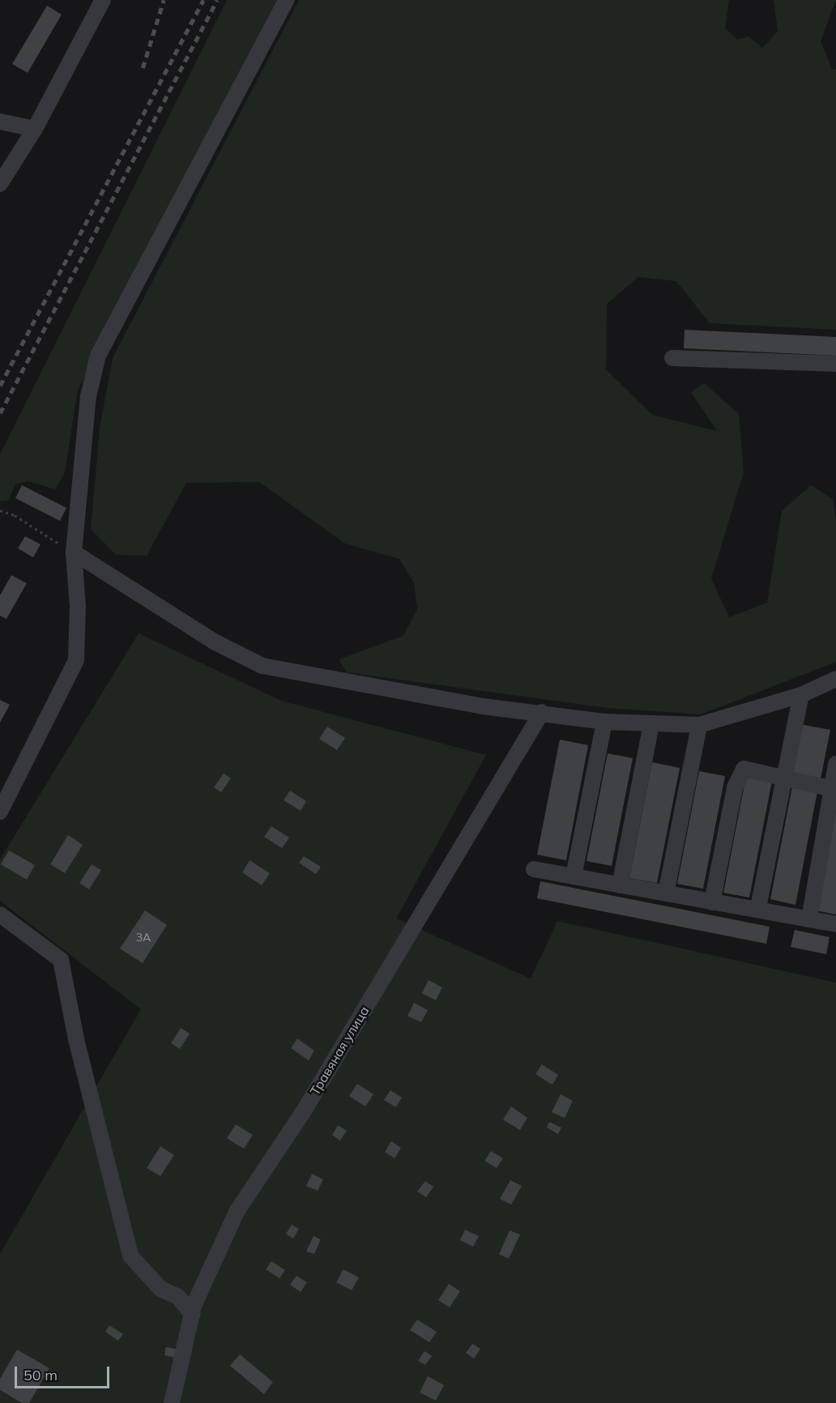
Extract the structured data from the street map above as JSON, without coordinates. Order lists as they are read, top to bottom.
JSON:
{
  "streets": {
    "street": ["Травяная улица"]
  },
  "house_numbers": ["3А"],
  "scale_bar": "50 m"
}
